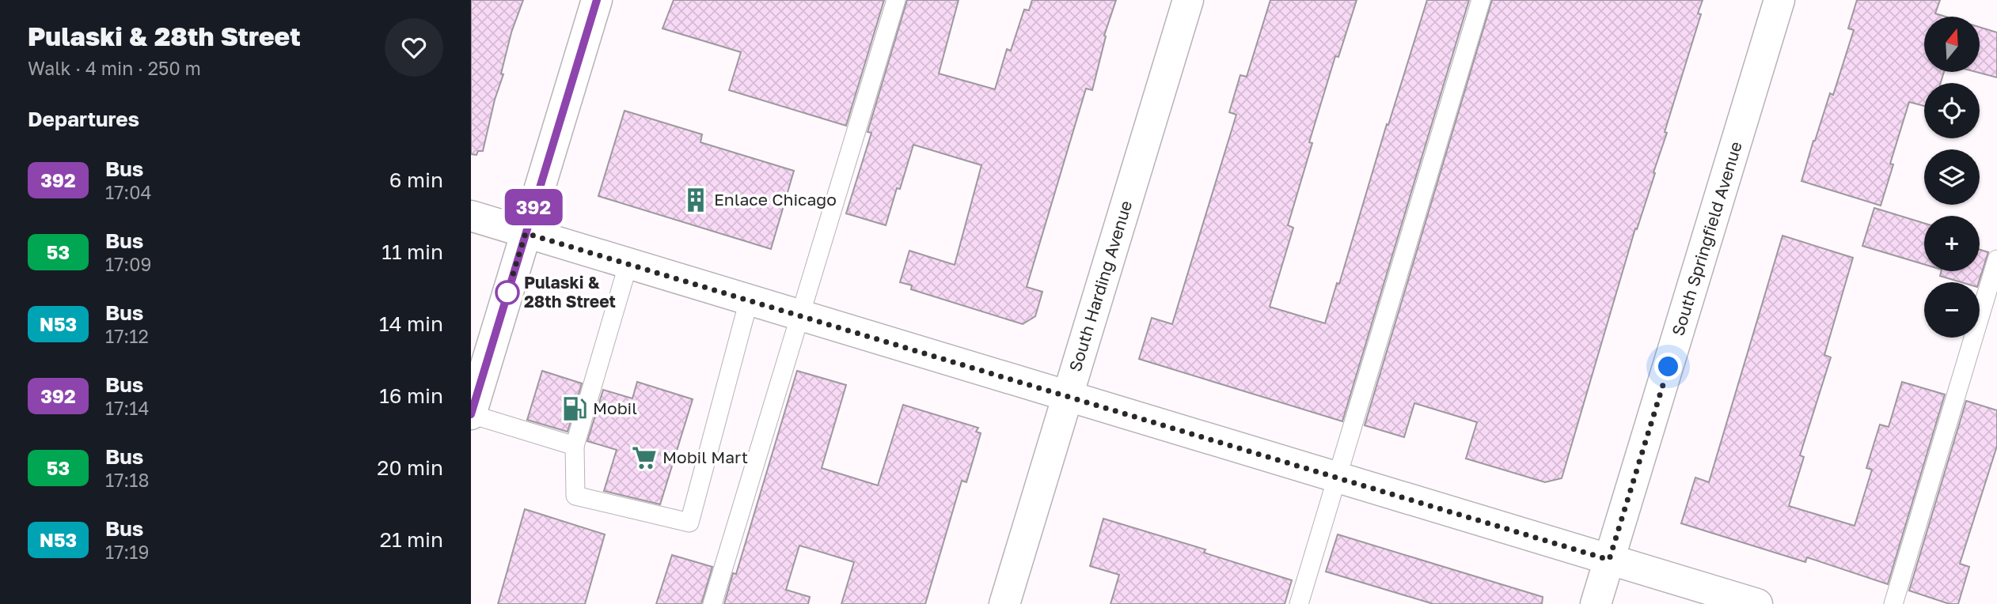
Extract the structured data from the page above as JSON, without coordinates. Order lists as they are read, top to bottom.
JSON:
{
  "streets": {
    "street": ["South Springfield Avenue", "South Harding Avenue"]
  },
  "places": {
    "building": ["Enlace Chicago"],
    "other": ["Pulaski & 28th Street"],
    "fuel station": ["Mobil"],
    "supermarket": ["Mobil Mart"]
  },
  "lines": ["bus line 392"],
  "north": "top",
  "page": {
    "heading": [
      ["Pulaski & 28th Street", "Walk · 4 min · 250 m"],
      "Departures"
    ],
    "on_map": "392",
    "map_buttons": ["+", "−"],
    "list": [
      {
        "mark": "392",
        "name": "Bus",
        "note": "17:04",
        "value": "6 min"
      },
      {
        "mark": "53",
        "name": "Bus",
        "note": "17:09",
        "value": "11 min"
      },
      {
        "mark": "N53",
        "name": "Bus",
        "note": "17:12",
        "value": "14 min"
      },
      {
        "mark": "392",
        "name": "Bus",
        "note": "17:14",
        "value": "16 min"
      },
      {
        "mark": "53",
        "name": "Bus",
        "note": "17:18",
        "value": "20 min"
      },
      {
        "mark": "N53",
        "name": "Bus",
        "note": "17:19",
        "value": "21 min"
      }
    ]
  }
}
